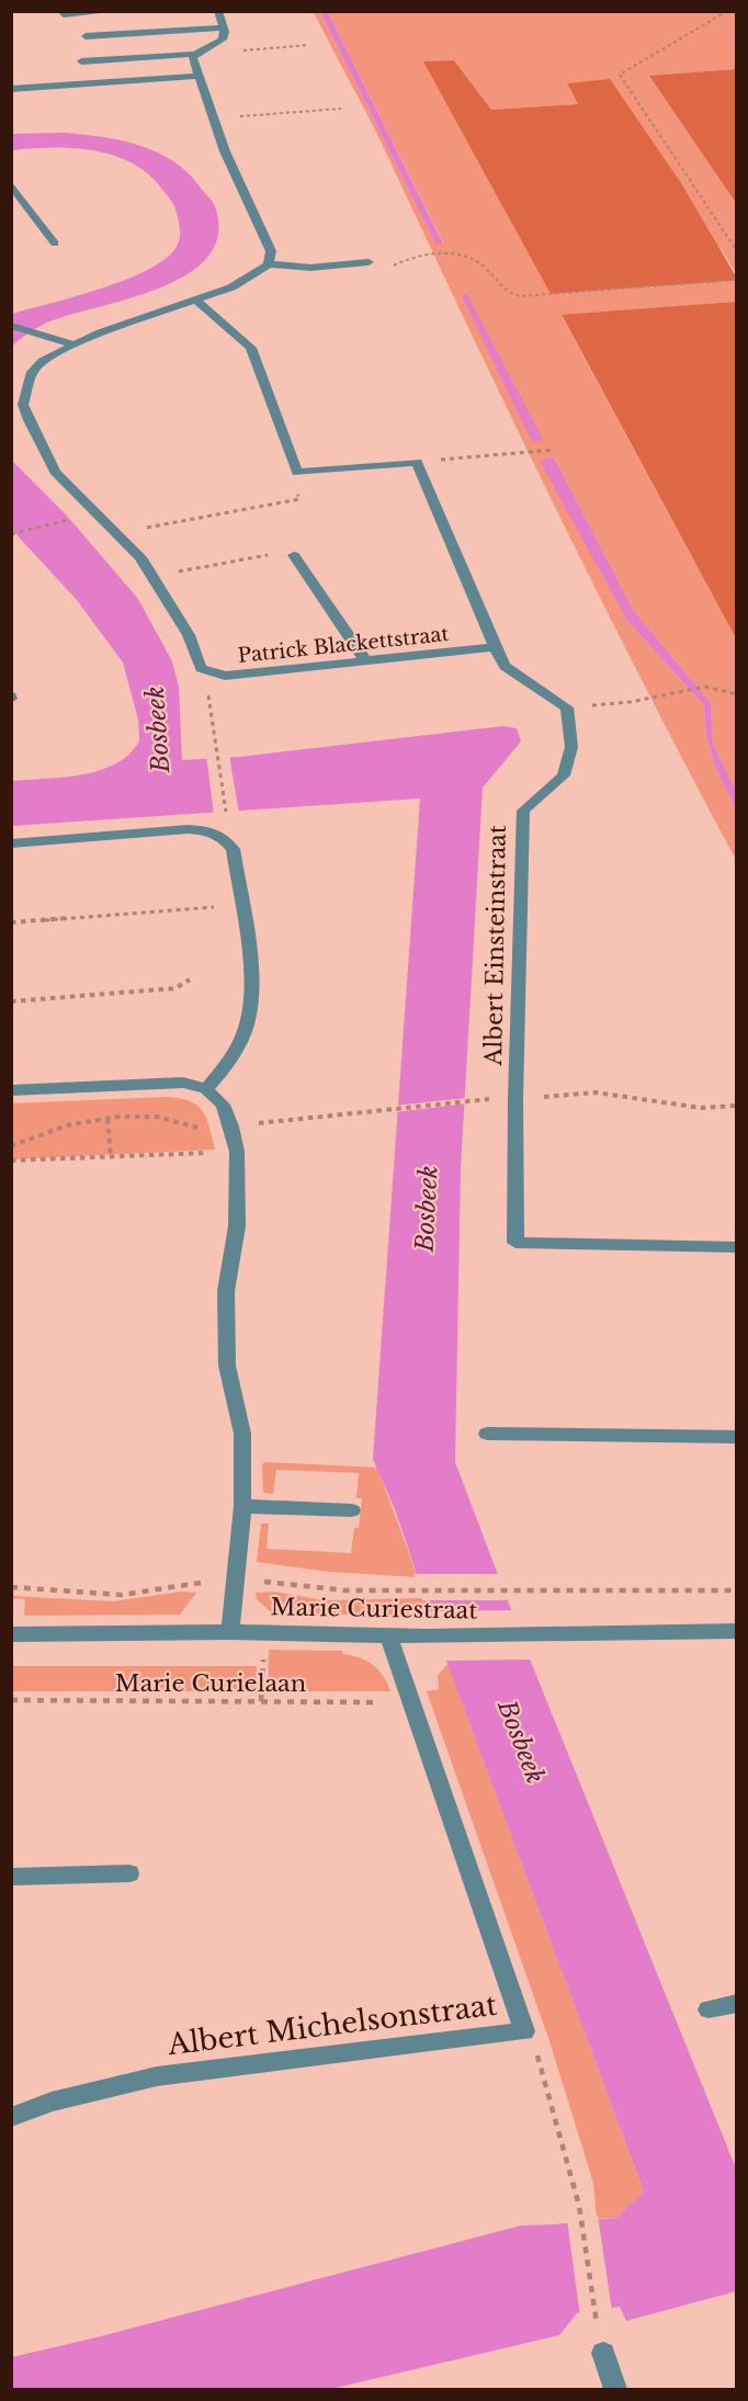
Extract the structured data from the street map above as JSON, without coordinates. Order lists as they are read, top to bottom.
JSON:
{
  "streets": {
    "street": [
      "Patrick Blackettstraat",
      "Albert Einsteinstraat",
      "Marie Curiestraat",
      "Albert Michelsonstraat"
    ],
    "path": ["Marie Curielaan"]
  },
  "crossings": [
    ["Marie Curiestraat", "Albert Michelsonstraat"],
    ["Marie Curielaan", "Albert Michelsonstraat"]
  ],
  "water": ["Bosbeek"]
}
